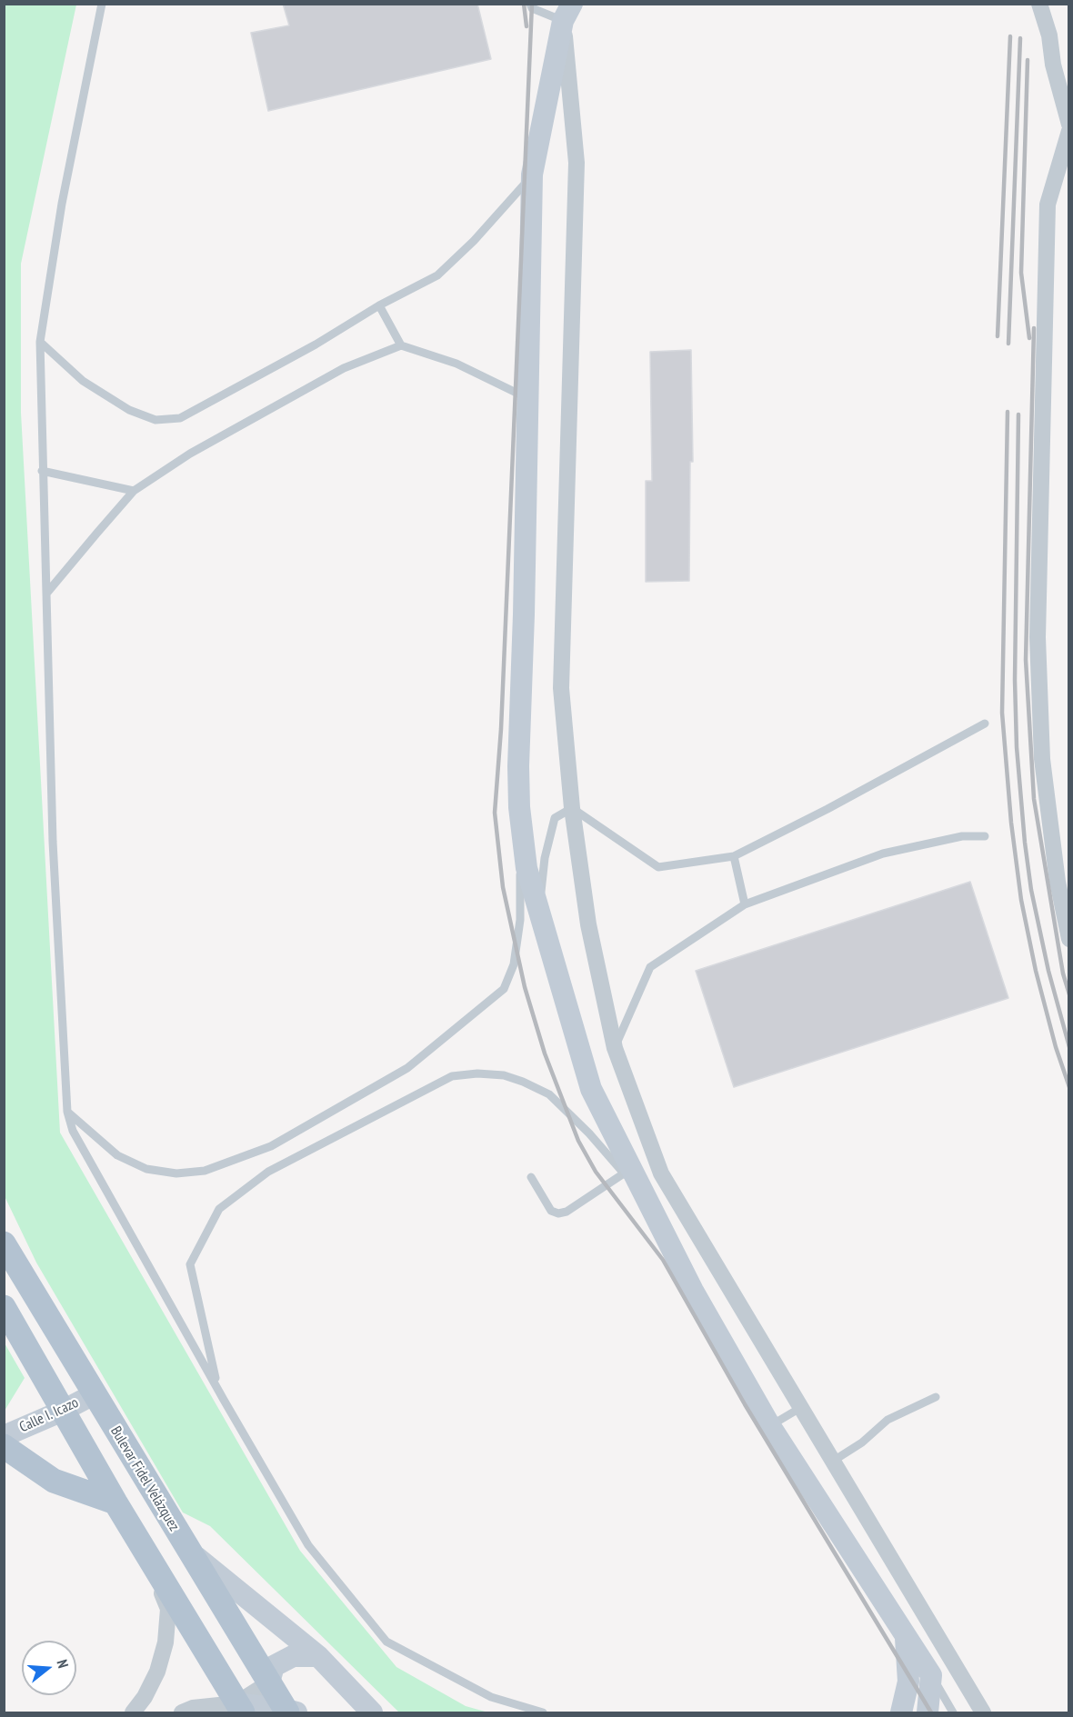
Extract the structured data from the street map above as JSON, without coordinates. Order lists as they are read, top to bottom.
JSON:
{
  "streets": {
    "main road": ["Bulevar Fidel Velázquez"],
    "street": ["Calle I. Icazo"]
  },
  "crossings": [
    ["Calle I. Icazo", "Bulevar Fidel Velázquez"]
  ],
  "north": "right"
}
